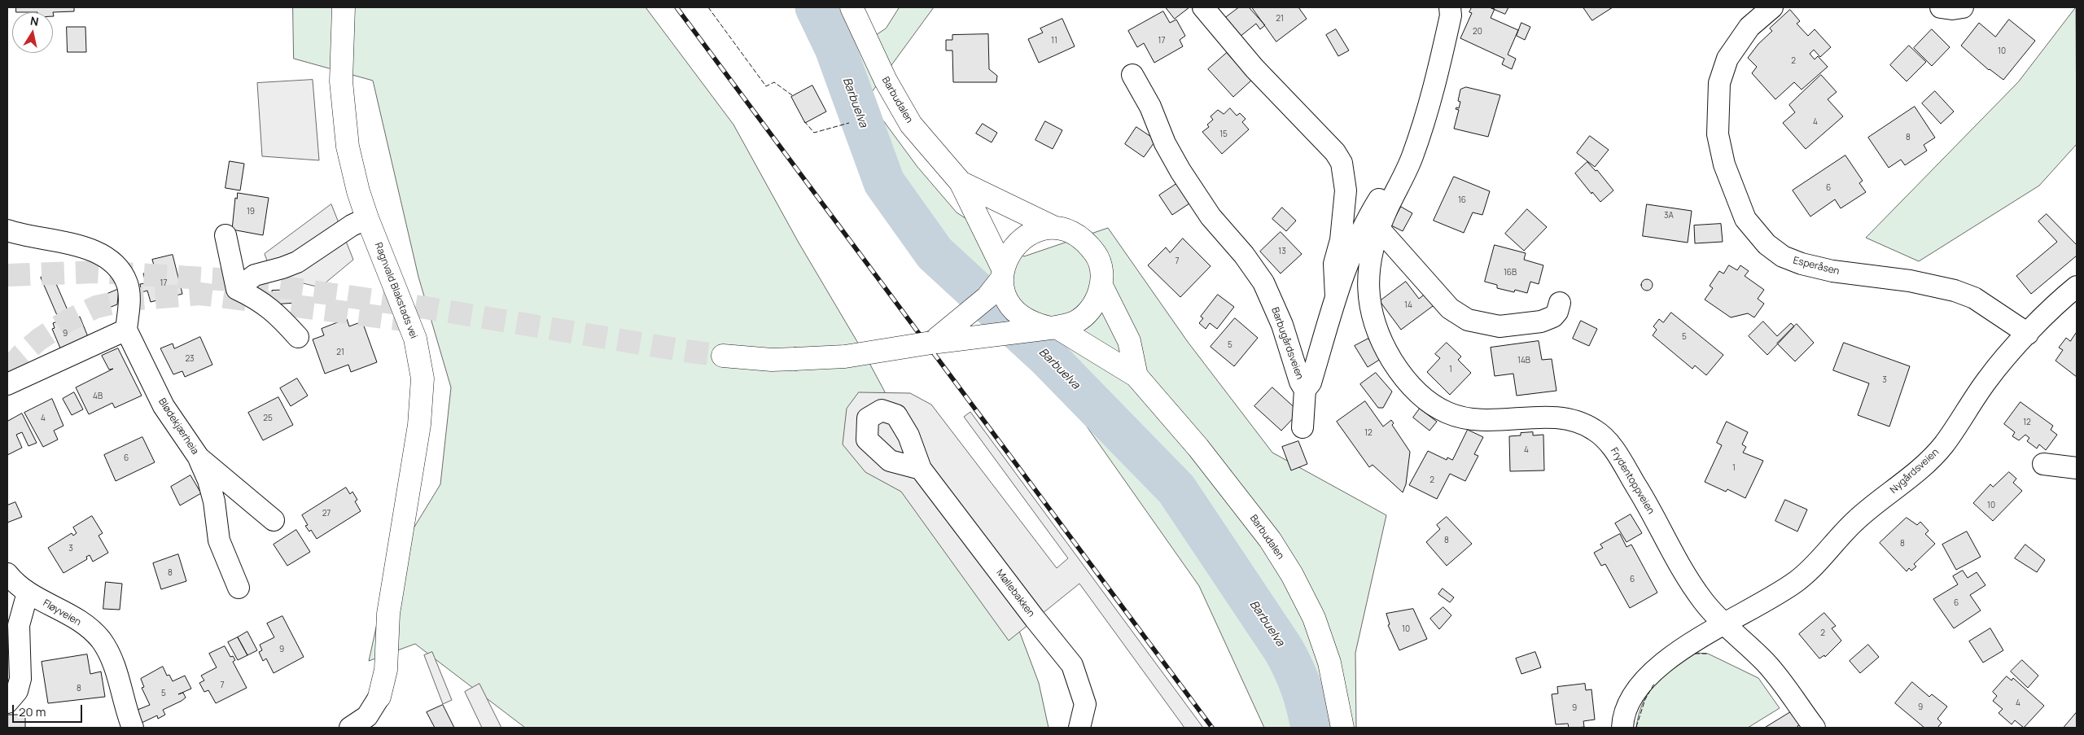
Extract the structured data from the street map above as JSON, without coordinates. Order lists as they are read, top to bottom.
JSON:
{
  "streets": {
    "main road": ["Barbudalen", "Ragnvald Blakstads vei"],
    "street": [
      "Esperåsen",
      "Barbugårdsveien",
      "Blødekjærheia",
      "Nygårdsveien",
      "Frydentoppveien",
      "Møllebakken",
      "Fløyveien"
    ]
  },
  "crossings": [
    ["Esperåsen", "Nygårdsveien"],
    ["Nygårdsveien", "Frydentoppveien"]
  ],
  "water": ["Barbuelva"],
  "house_numbers": [
    "21",
    "20",
    "11",
    "17",
    "10",
    "2",
    "4",
    "15",
    "8",
    "6",
    "16",
    "19",
    "3A",
    "13",
    "7",
    "16B",
    "17",
    "14",
    "9",
    "5",
    "5",
    "21",
    "23",
    "14B",
    "1",
    "3",
    "4B",
    "4",
    "25",
    "12",
    "12",
    "4",
    "6",
    "1",
    "2",
    "10",
    "27",
    "8",
    "8",
    "3",
    "8",
    "6",
    "6",
    "10",
    "2",
    "9",
    "7",
    "8",
    "5",
    "4",
    "9",
    "9"
  ],
  "scale_bar": "20 m",
  "north": "top"
}
